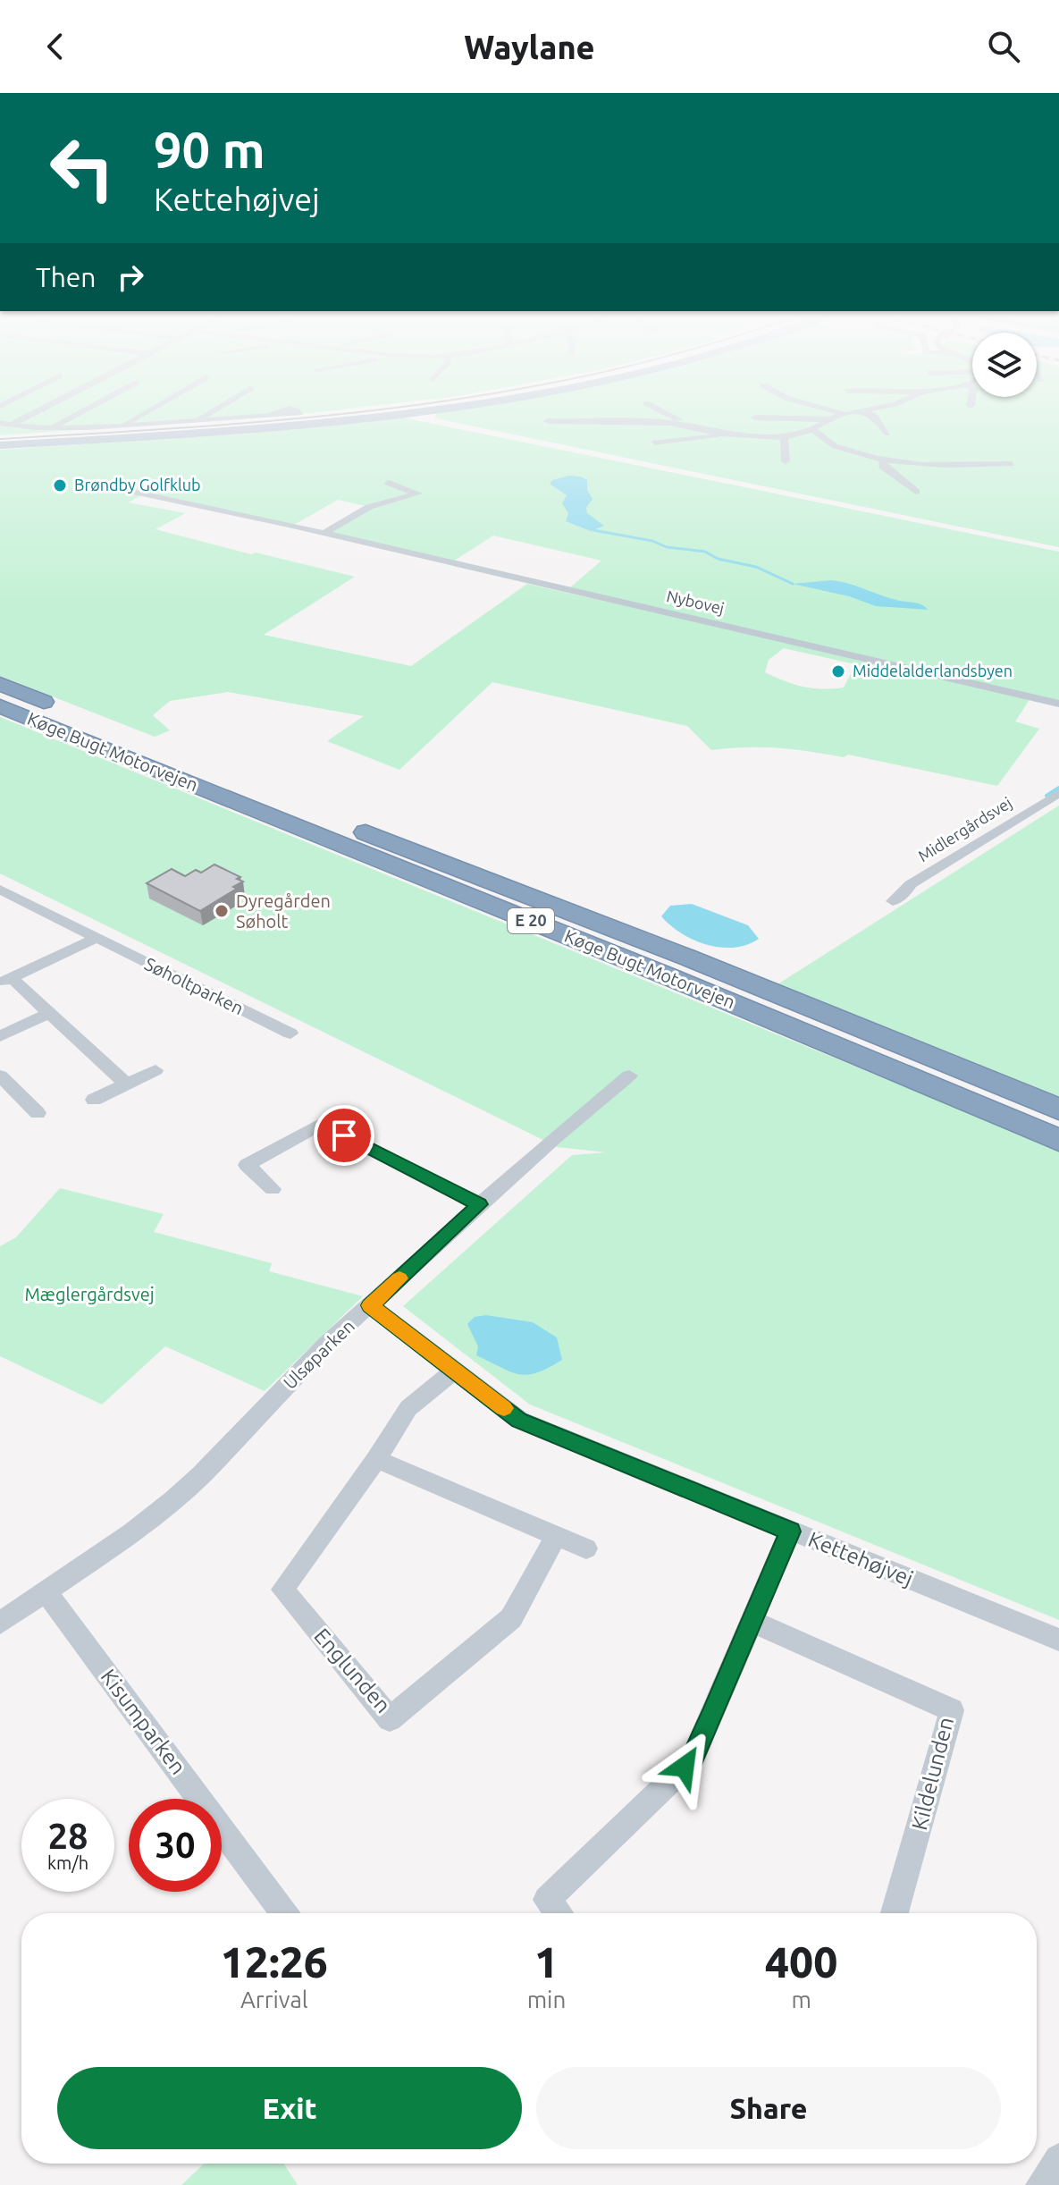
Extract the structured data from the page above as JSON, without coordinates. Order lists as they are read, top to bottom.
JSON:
{
  "streets": {
    "highway": ["Køge Bugt Motorvejen", "E 20"],
    "street": [
      "Nybovej",
      "Midlergårdsvej",
      "Søholtparken",
      "Ulsøparken",
      "Kettehøjvej",
      "Englunden",
      "Kisumparken",
      "Kildelunden"
    ]
  },
  "crossings": [
    ["Ulsøparken", "Kettehøjvej"],
    ["Ulsøparken", "Kisumparken"],
    ["Kettehøjvej", "Englunden"]
  ],
  "parks": ["Mæglergårdsvej"],
  "places": ["Brøndby Golfklub", "Middelalderlandsbyen", "Dyregården Søholt"],
  "page": {
    "header": "Waylane",
    "turn": ["90 m", "Kettehøjvej"],
    "then": "Then",
    "speed": "28 km/h",
    "limit": "30",
    "eta": [
      "12:26",
      "Arrival",
      "1",
      "min",
      "400",
      "m"
    ],
    "buttons": ["Exit", "Share"]
  }
}
